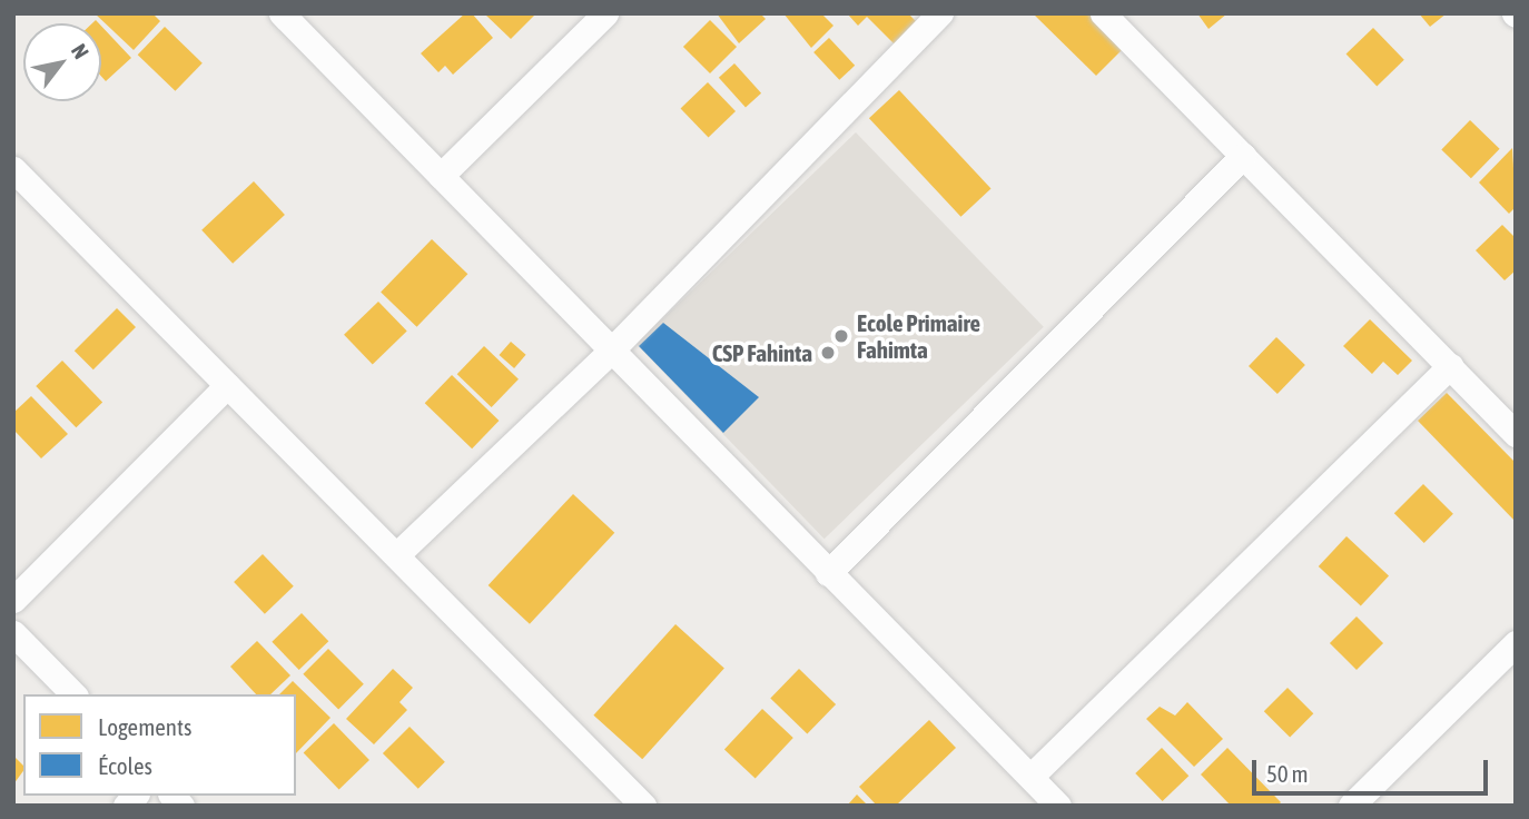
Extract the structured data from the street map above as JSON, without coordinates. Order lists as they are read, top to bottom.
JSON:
{
  "places": ["Ecole Primaire Fahimta", "CSP Fahinta"],
  "legend": ["Logements", "Écoles"],
  "scale_bar": "50 m",
  "north": "top right"
}
